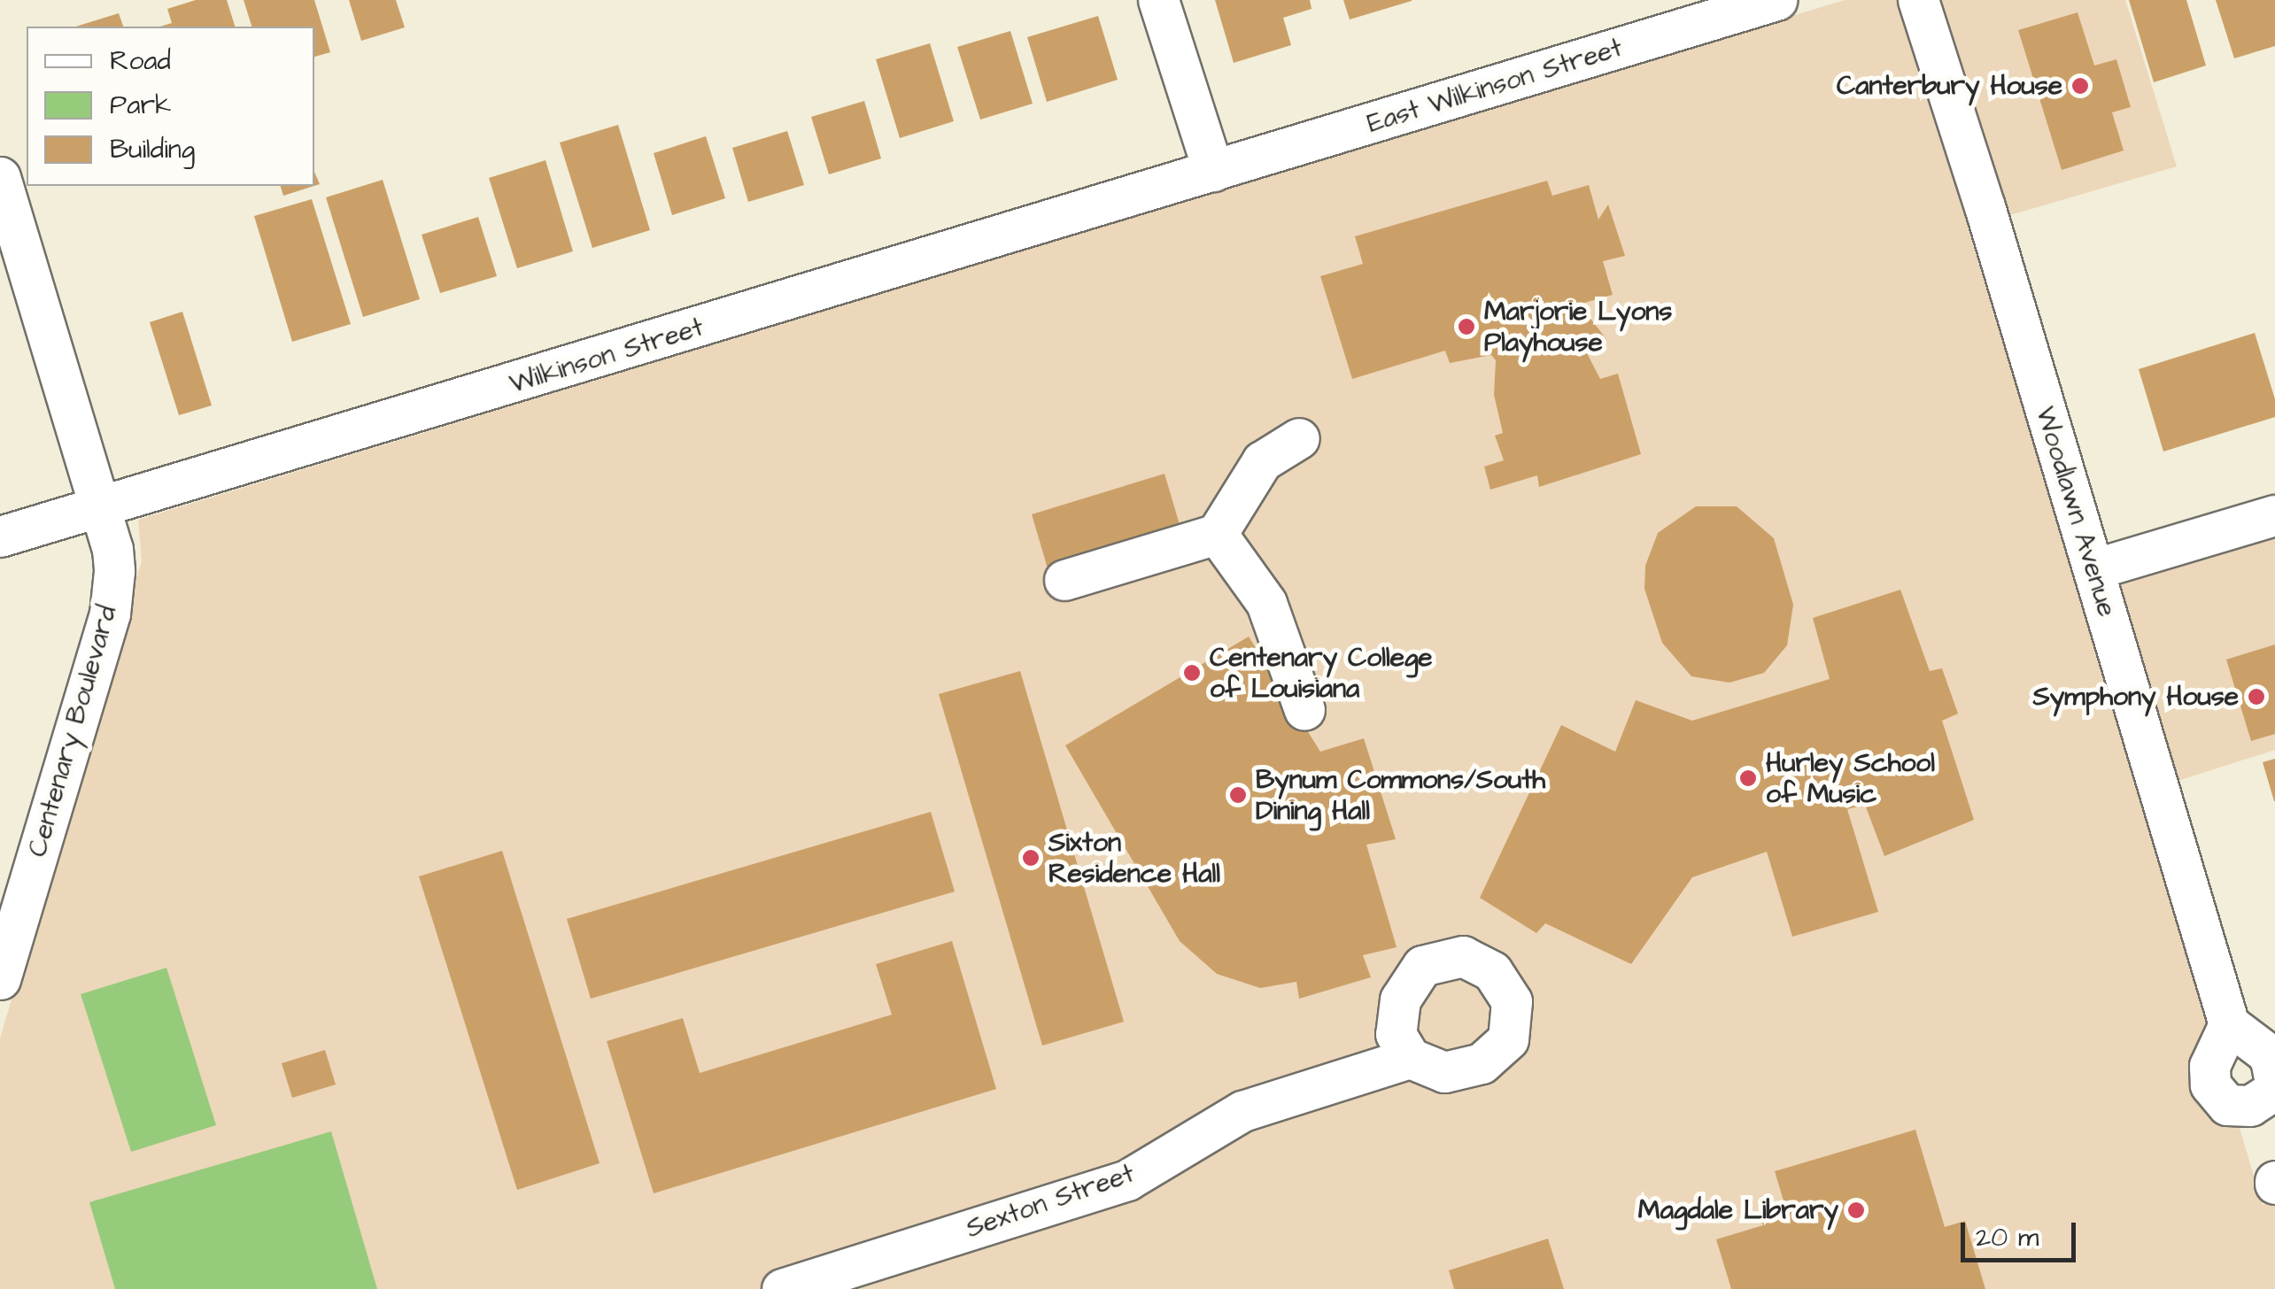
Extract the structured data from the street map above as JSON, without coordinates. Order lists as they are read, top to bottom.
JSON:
{
  "streets": {
    "street": [
      "East Wilkinson Street",
      "Wilkinson Street",
      "Woodlawn Avenue",
      "Centenary Boulevard",
      "Sexton Street"
    ]
  },
  "crossings": [
    ["East Wilkinson Street", "Wilkinson Street"],
    ["Wilkinson Street", "Centenary Boulevard"]
  ],
  "places": [
    "Canterbury House",
    "Marjorie Lyons Playhouse",
    "Centenary College of Louisiana",
    "Symphony House",
    "Hurley School of Music",
    "Bynum Commons/South Dining Hall",
    "Sixton Residence Hall",
    "Magdale Library"
  ],
  "legend": ["Road", "Park", "Building"],
  "scale_bar": "20 m"
}
